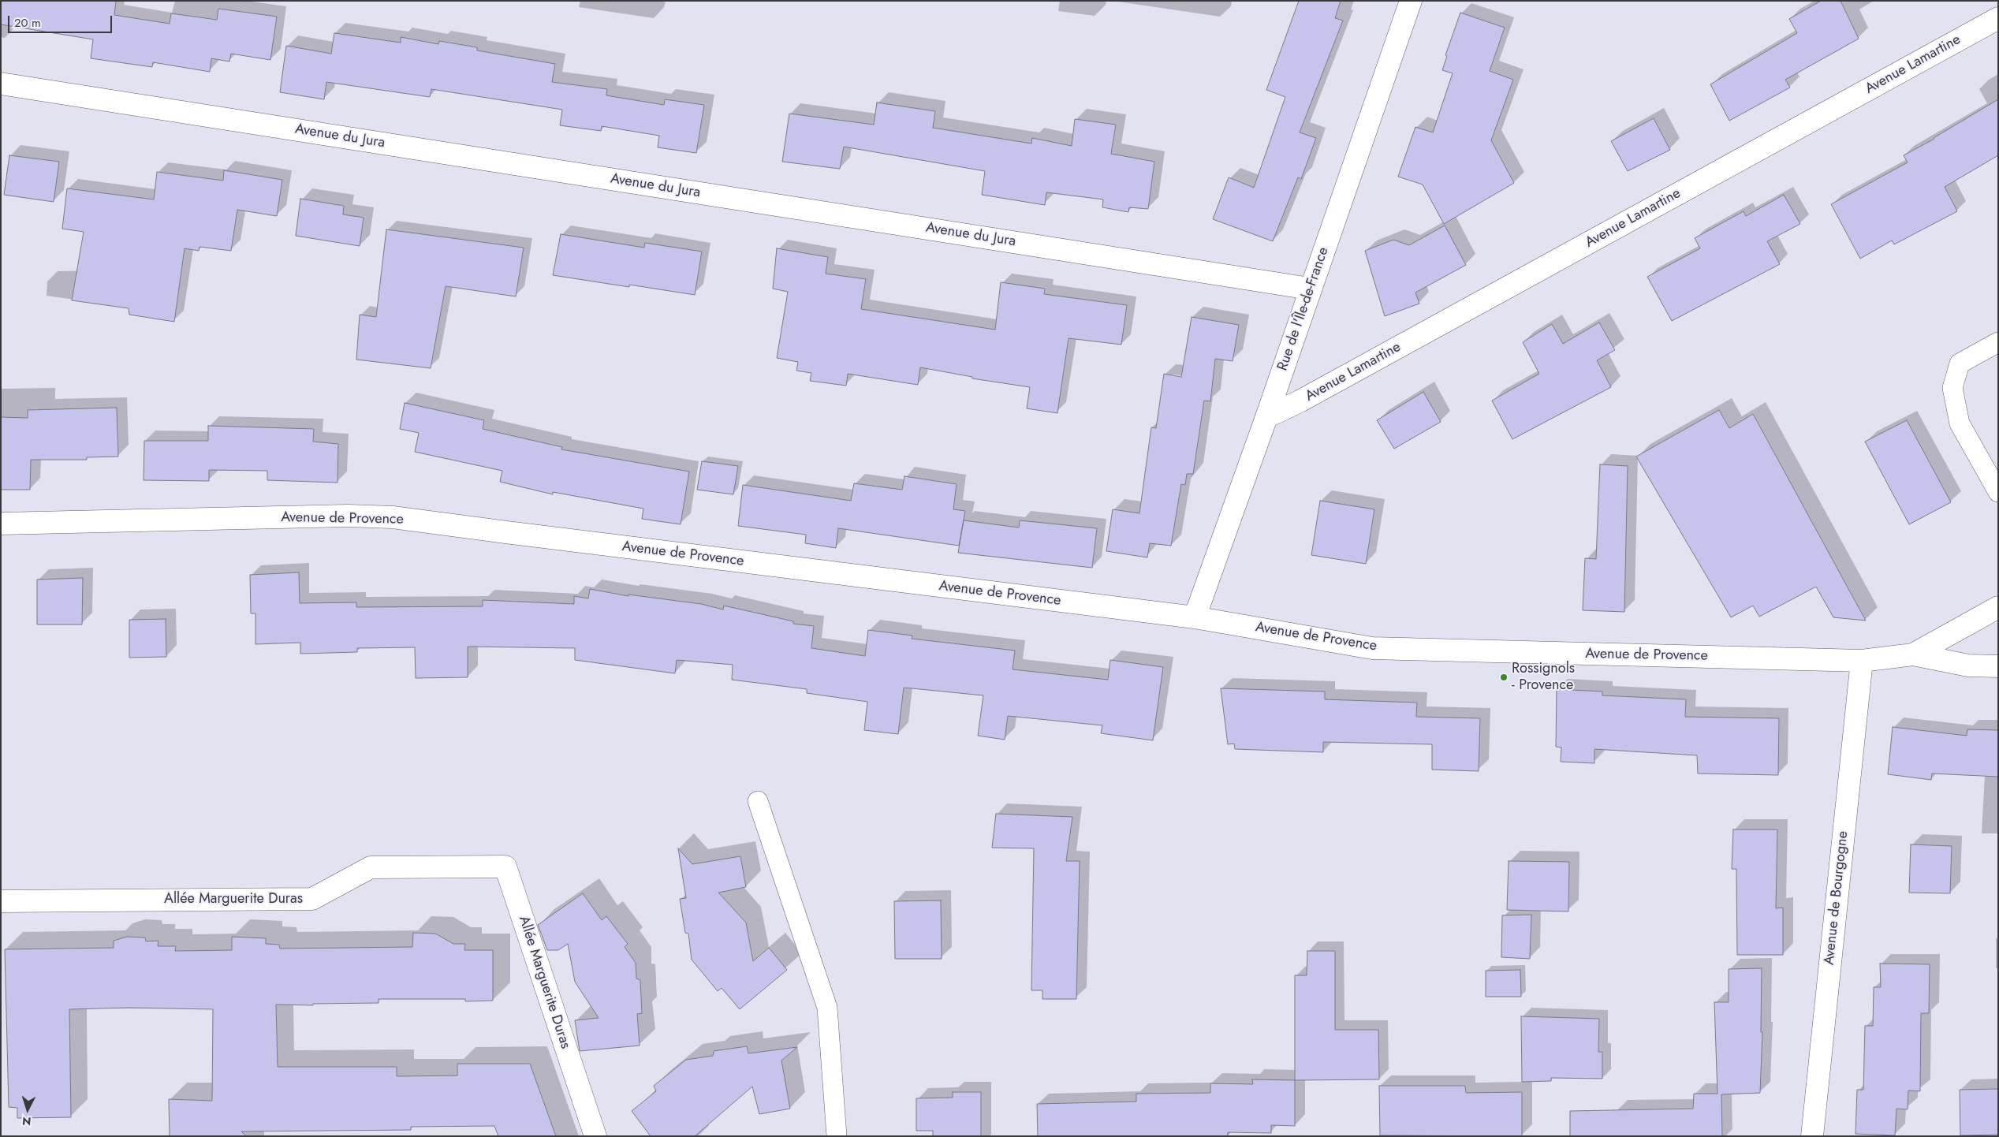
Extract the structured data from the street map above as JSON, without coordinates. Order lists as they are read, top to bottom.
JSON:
{
  "streets": {
    "street": [
      "Avenue Lamartine",
      "Avenue du Jura",
      "Rue de l'Île-de-France",
      "Avenue de Provence",
      "Avenue de Bourgogne",
      "Allée Marguerite Duras"
    ]
  },
  "crossings": [
    ["Avenue Lamartine", "Rue de l'Île-de-France"],
    ["Avenue du Jura", "Rue de l'Île-de-France"],
    ["Rue de l'Île-de-France", "Avenue de Provence"],
    ["Avenue de Provence", "Avenue de Bourgogne"]
  ],
  "places": ["Rossignols - Provence"],
  "scale_bar": "20 m",
  "north": "bottom"
}
